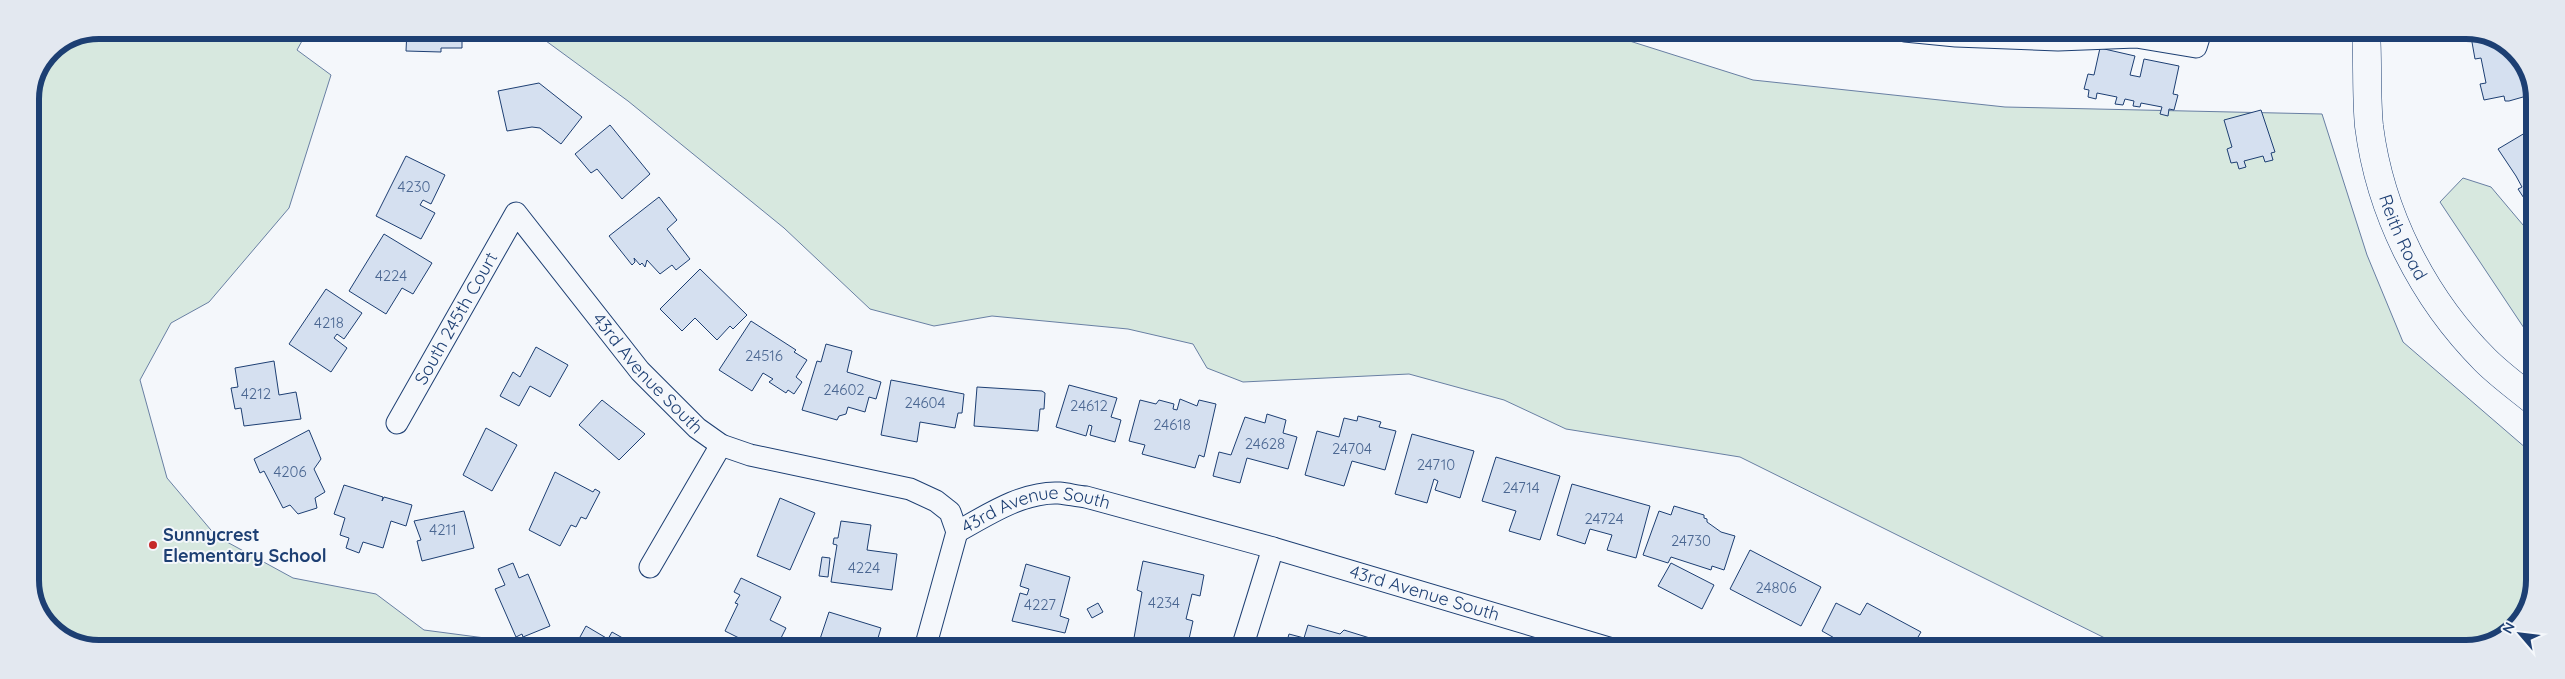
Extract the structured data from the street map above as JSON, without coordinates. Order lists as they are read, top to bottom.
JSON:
{
  "streets": {
    "main road": ["Reith Road"],
    "street": ["South 245th Court", "43rd Avenue South"]
  },
  "crossings": [
    ["South 245th Court", "43rd Avenue South"]
  ],
  "places": ["Sunnycrest Elementary School"],
  "house_numbers": [
    "4230",
    "4224",
    "4218",
    "24516",
    "24602",
    "4212",
    "24604",
    "24612",
    "24618",
    "24628",
    "24704",
    "24710",
    "4206",
    "24714",
    "24724",
    "4211",
    "24730",
    "4224",
    "24806",
    "4234",
    "4227"
  ],
  "north": "top left"
}
